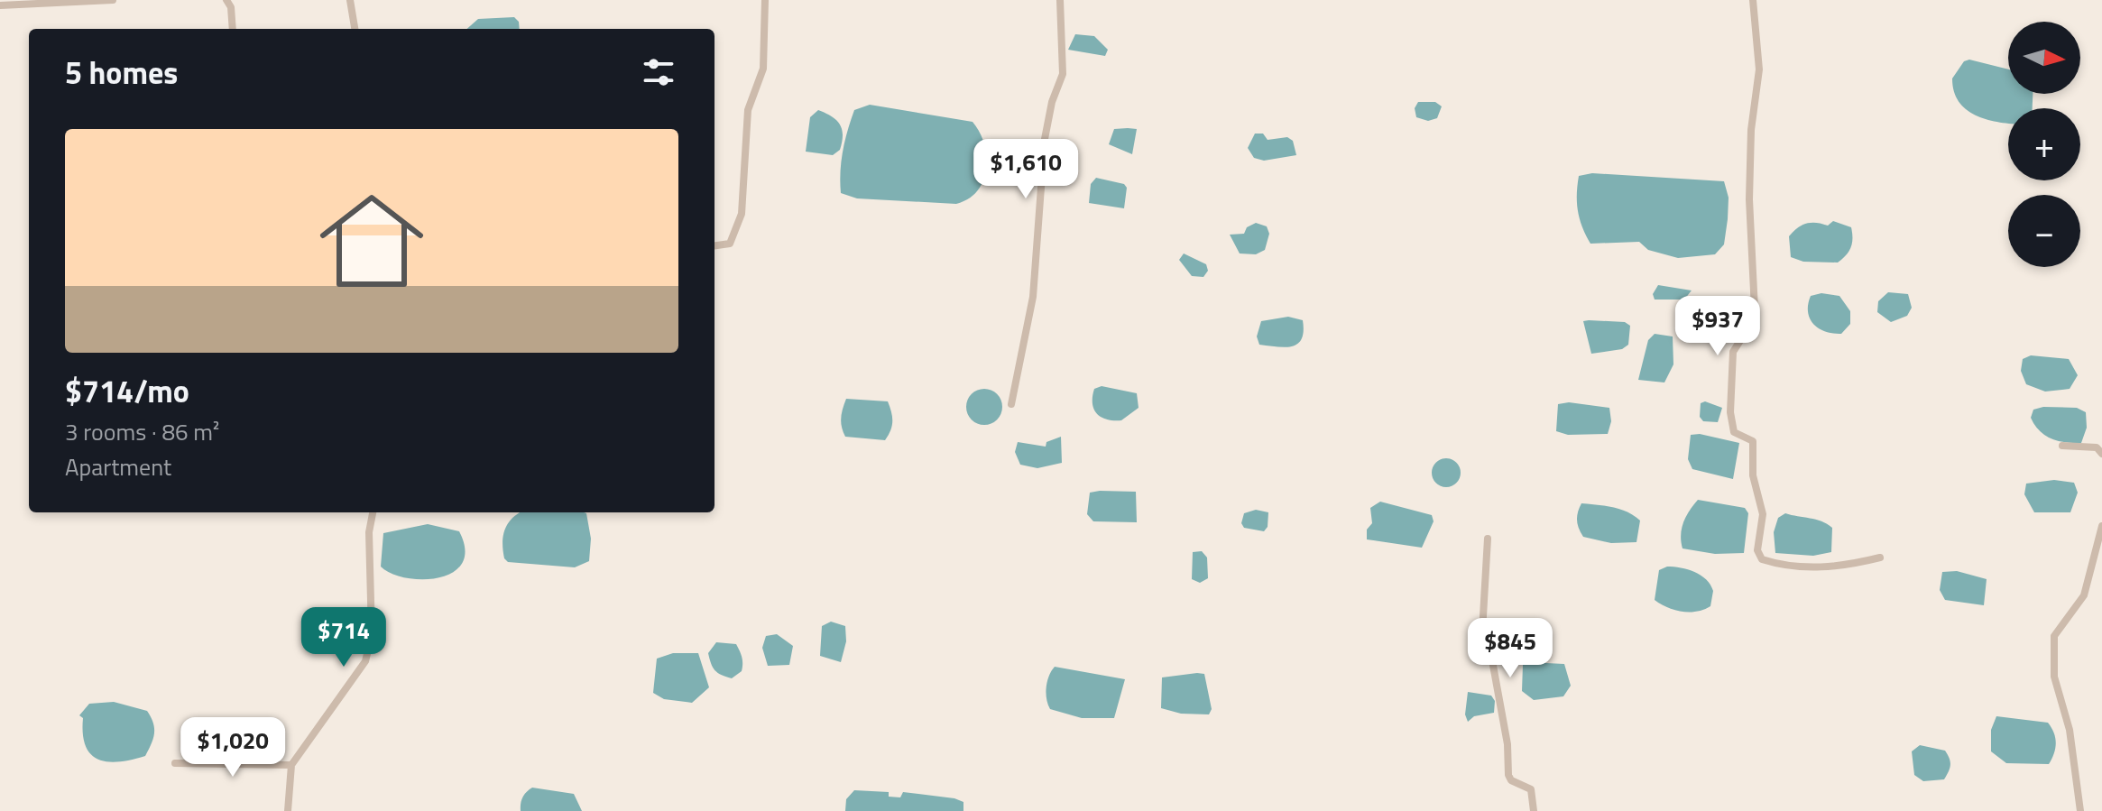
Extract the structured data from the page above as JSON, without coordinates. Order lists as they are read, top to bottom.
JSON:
{
  "north": "right",
  "page": {
    "map_buttons": ["+", "−"],
    "heading": "5 homes",
    "list": [
      {
        "name": "$714/mo",
        "note": "3 rooms · 86 m² · Apartment"
      }
    ],
    "price": [
      "$1,610",
      "$937",
      "$714",
      "$845",
      "$1,020"
    ]
  }
}
